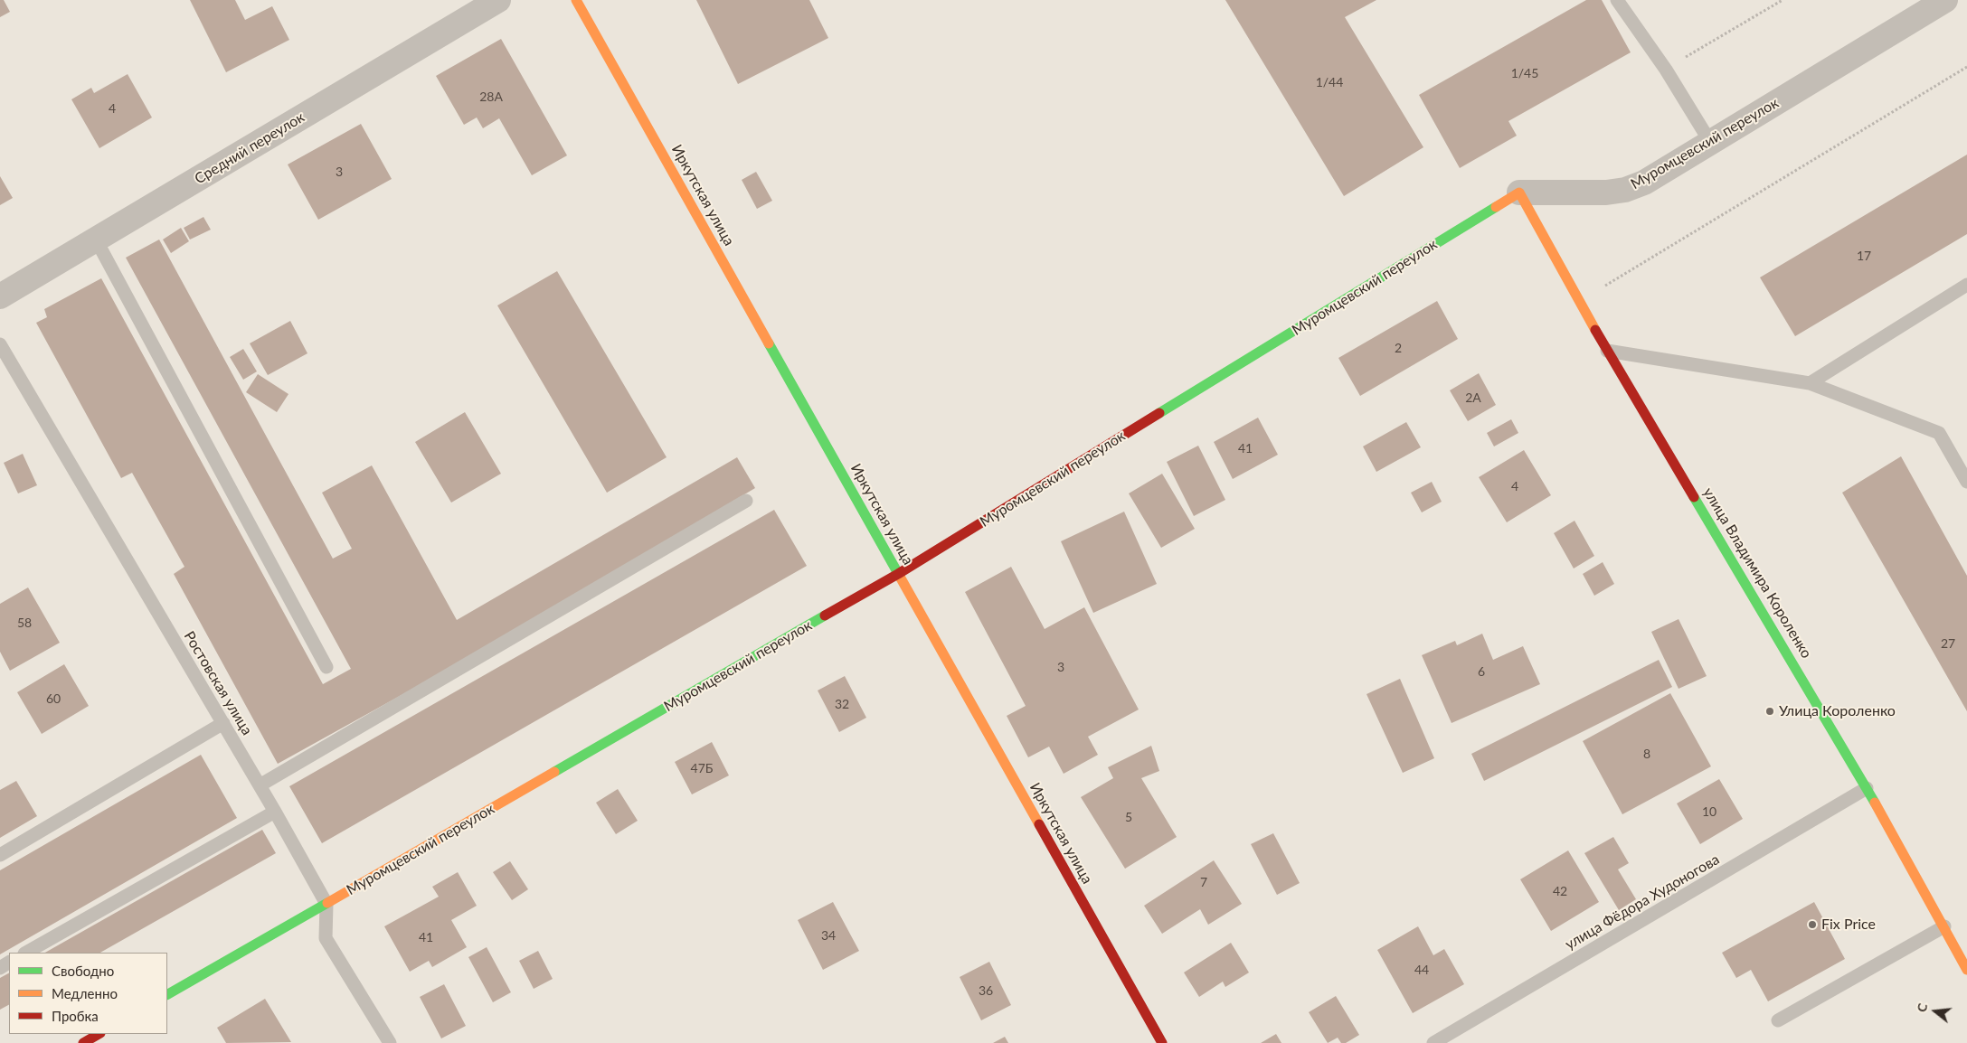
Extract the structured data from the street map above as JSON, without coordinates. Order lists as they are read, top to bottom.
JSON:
{
  "streets": {
    "main road": ["Муромцевский переулок", "Иркутская улица", "улица Владимира Короленко"],
    "street": ["Средний переулок"],
    "lane": ["Ростовская улица", "улица Фёдора Худоногова"]
  },
  "crossings": [
    ["Муромцевский переулок", "Иркутская улица"],
    ["Муромцевский переулок", "улица Владимира Короленко"],
    ["Муромцевский переулок", "Ростовская улица"],
    ["улица Владимира Короленко", "улица Фёдора Худоногова"]
  ],
  "places": ["Улица Короленко", "Fix Price"],
  "house_numbers": [
    "1/45",
    "1/44",
    "28А",
    "4",
    "3",
    "17",
    "2",
    "2А",
    "41",
    "4",
    "58",
    "27",
    "3",
    "6",
    "60",
    "32",
    "8",
    "47Б",
    "10",
    "5",
    "7",
    "42",
    "34",
    "41",
    "44",
    "36"
  ],
  "legend": ["Свободно", "Медленно", "Пробка"],
  "north": "left"
}
